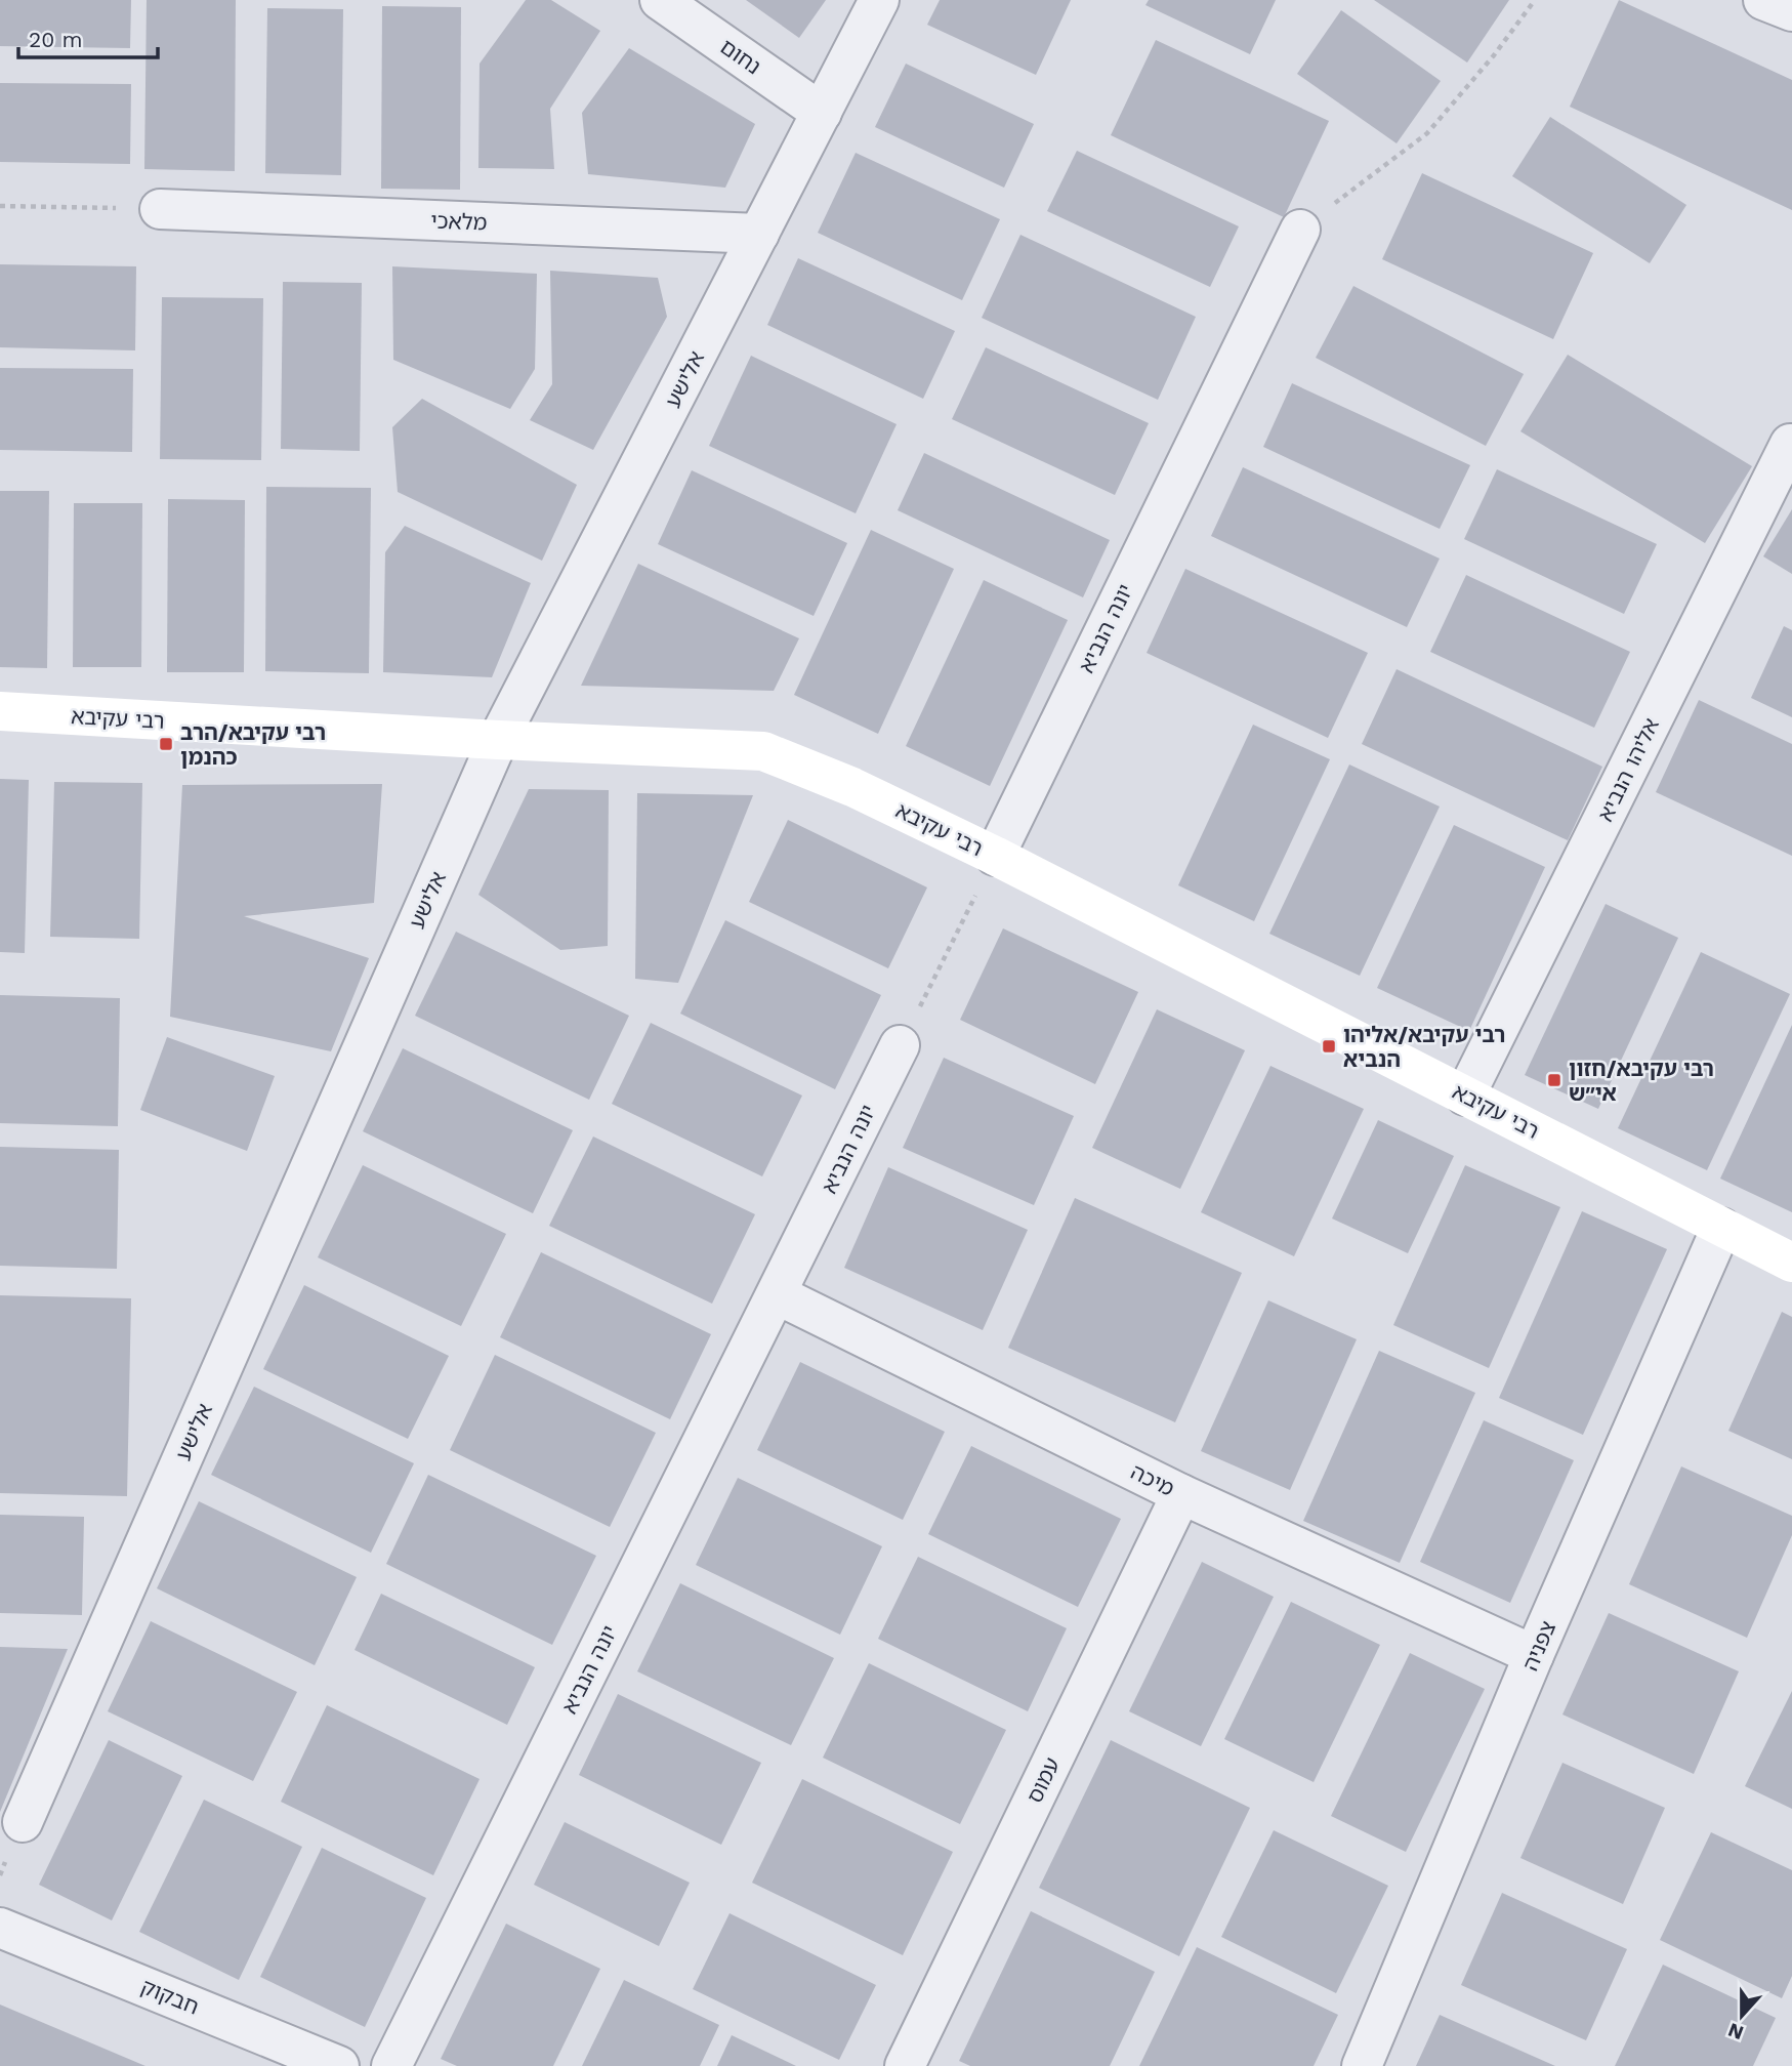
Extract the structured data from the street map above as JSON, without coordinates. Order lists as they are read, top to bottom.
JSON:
{
  "streets": {
    "street": [
      "נחום",
      "מלאכי",
      "אלישע",
      "יונה הנביא",
      "רבי עקיבא",
      "אליהו הנביא",
      "מיכה",
      "צפניה",
      "עמוס",
      "חבקוק"
    ]
  },
  "crossings": [
    ["נחום", "אלישע"],
    ["מלאכי", "אלישע"],
    ["אלישע", "רבי עקיבא"],
    ["יונה הנביא", "רבי עקיבא"],
    ["יונה הנביא", "מיכה"],
    ["רבי עקיבא", "אליהו הנביא"],
    ["רבי עקיבא", "צפניה"],
    ["מיכה", "צפניה"],
    ["מיכה", "עמוס"]
  ],
  "places": {
    "transit": ["רבי עקיבא/הרב כהנמן", "רבי עקיבא/אליהו הנביא", "רבי עקיבא/חזון אי״ש"]
  },
  "scale_bar": "20 m",
  "north": "bottom"
}
